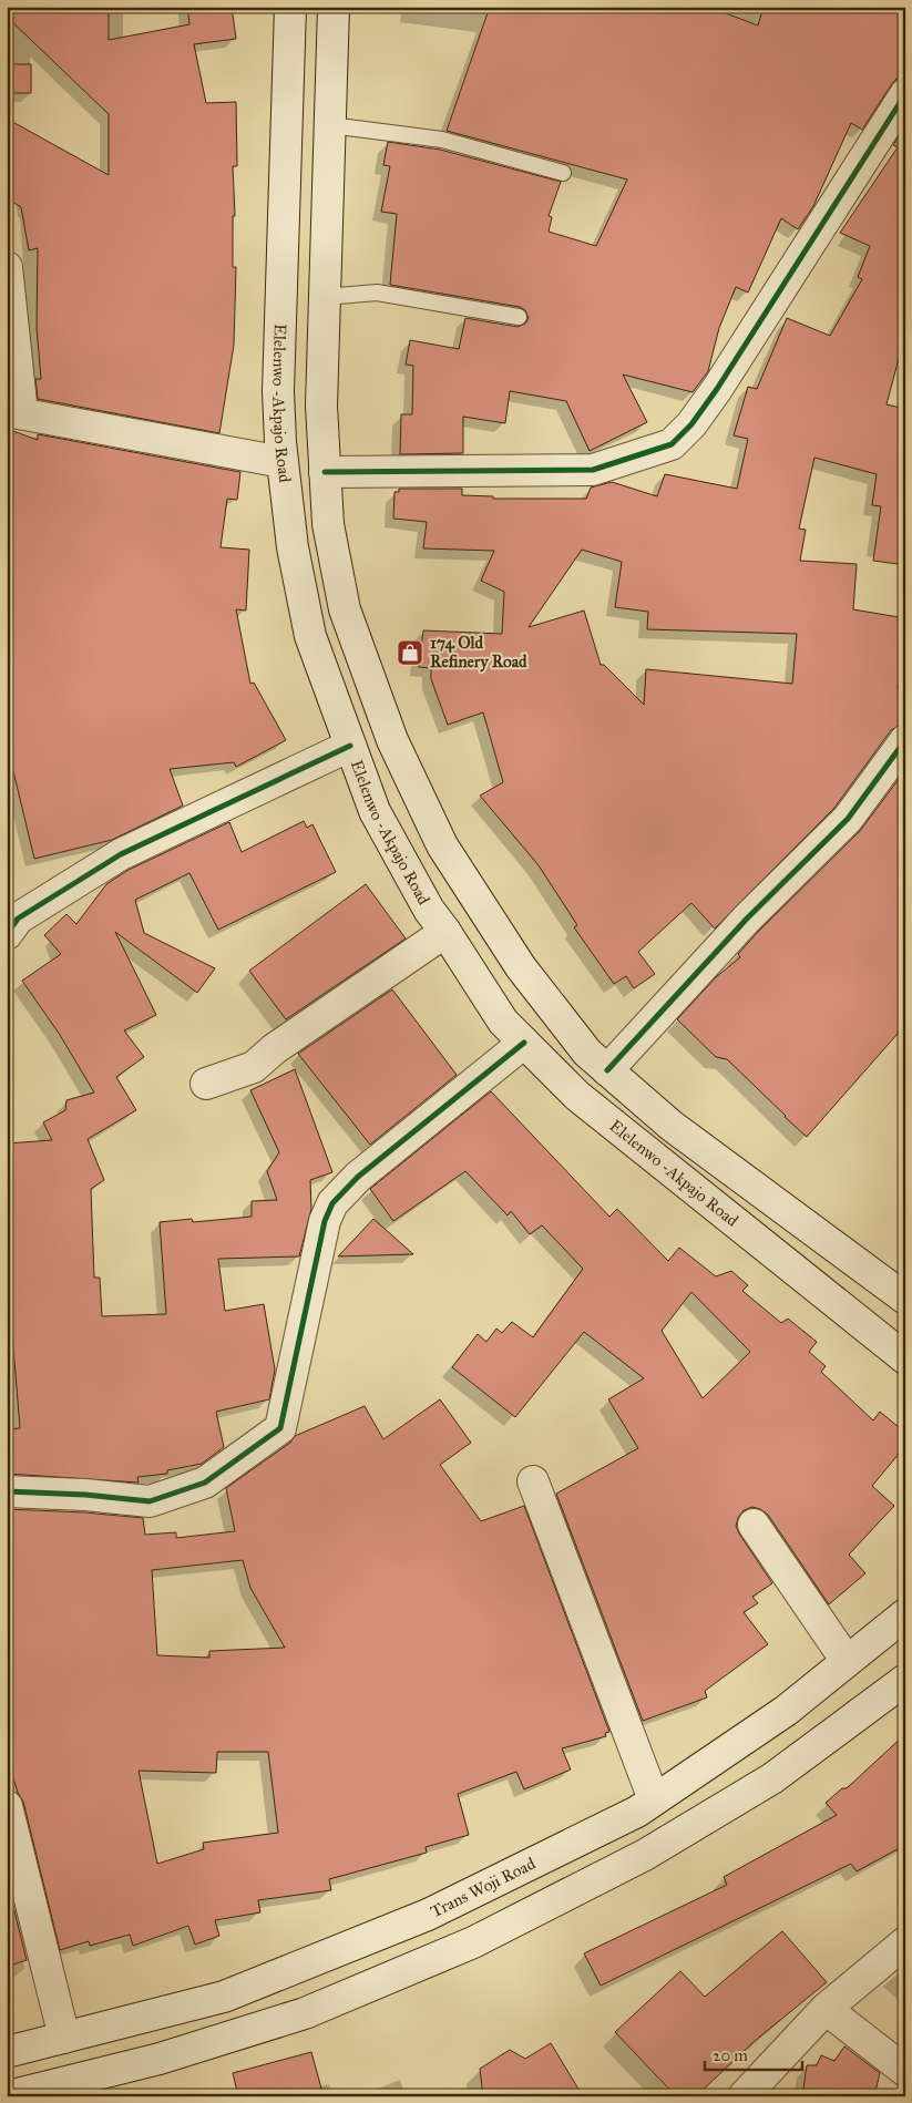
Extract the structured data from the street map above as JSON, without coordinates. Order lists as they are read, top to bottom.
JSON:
{
  "streets": {
    "main road": ["Elelenwo -Akpajo Road", "Trans Woji Road"]
  },
  "places": {
    "shop": ["174 Old Refinery Road"]
  },
  "scale_bar": "20 m"
}
